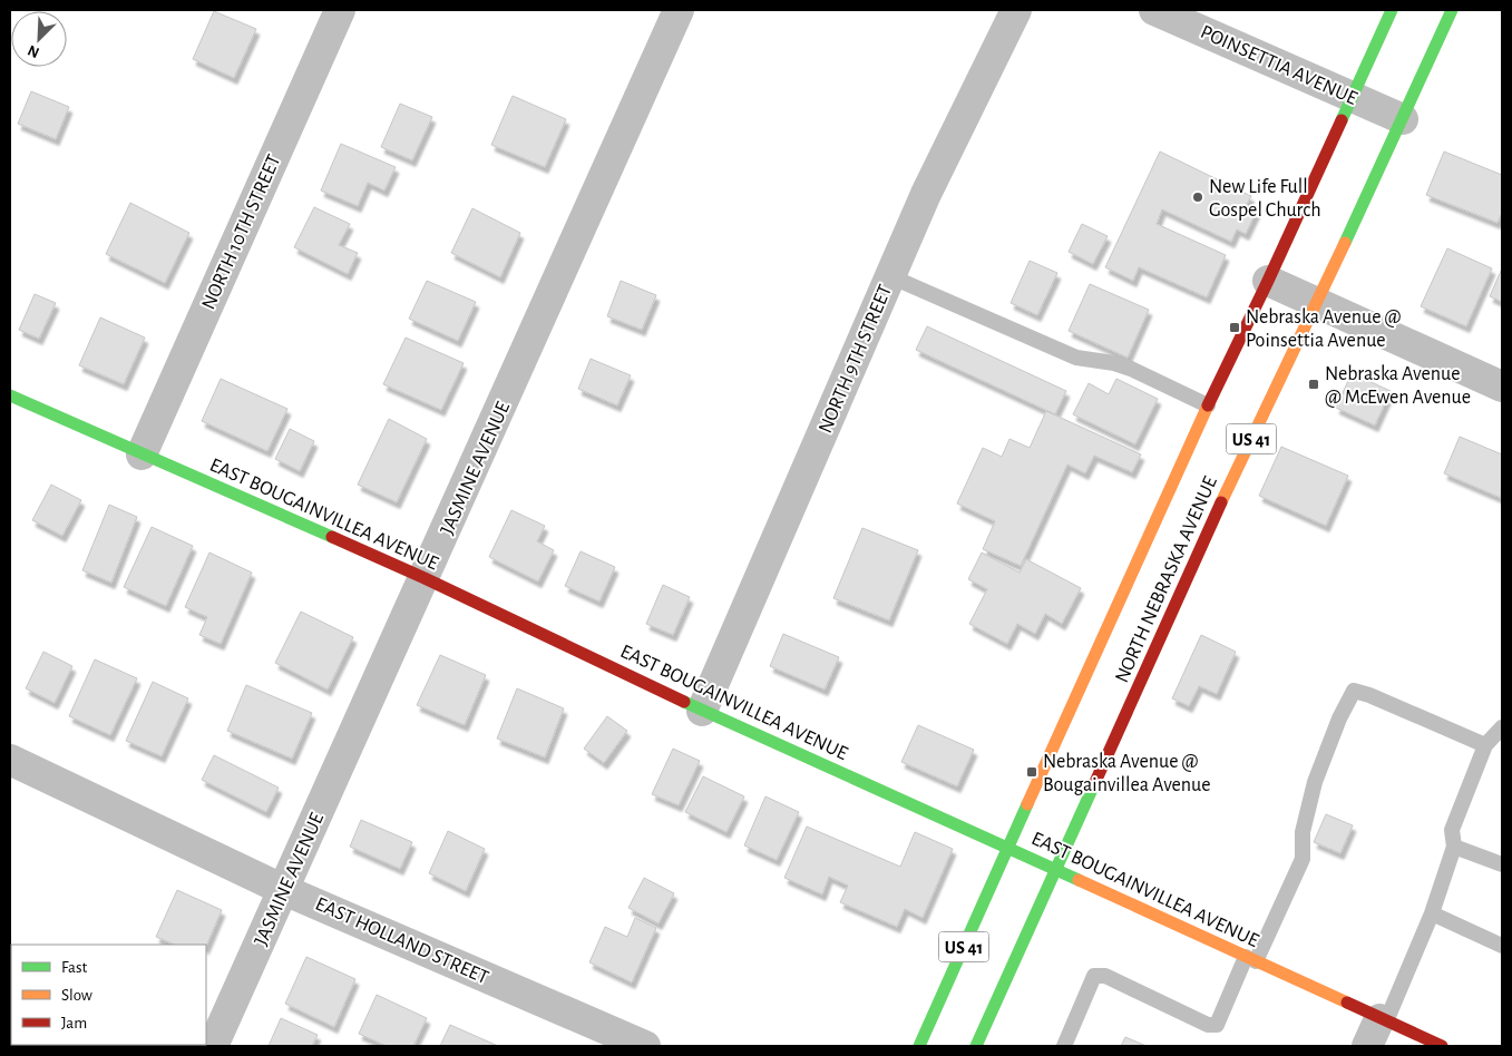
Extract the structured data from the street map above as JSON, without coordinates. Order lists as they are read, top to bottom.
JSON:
{
  "streets": {
    "main road": ["US 41", "EAST BOUGAINVILLEA AVENUE", "NORTH NEBRASKA AVENUE"],
    "street": [
      "POINSETTIA AVENUE",
      "NORTH 10TH STREET",
      "NORTH 9TH STREET",
      "JASMINE AVENUE",
      "EAST HOLLAND STREET"
    ]
  },
  "crossings": [
    ["POINSETTIA AVENUE", "NORTH NEBRASKA AVENUE"],
    ["NORTH 10TH STREET", "EAST BOUGAINVILLEA AVENUE"],
    ["NORTH 9TH STREET", "EAST BOUGAINVILLEA AVENUE"],
    ["JASMINE AVENUE", "EAST BOUGAINVILLEA AVENUE"],
    ["JASMINE AVENUE", "EAST HOLLAND STREET"],
    ["EAST BOUGAINVILLEA AVENUE", "NORTH NEBRASKA AVENUE"]
  ],
  "places": {
    "other": ["New Life Full Gospel Church"],
    "transit": ["Nebraska Avenue @ Poinsettia Avenue", "Nebraska Avenue @ McEwen Avenue", "Nebraska Avenue @ Bougainvillea Avenue"]
  },
  "legend": ["Fast", "Slow", "Jam"],
  "north": "bottom left"
}
